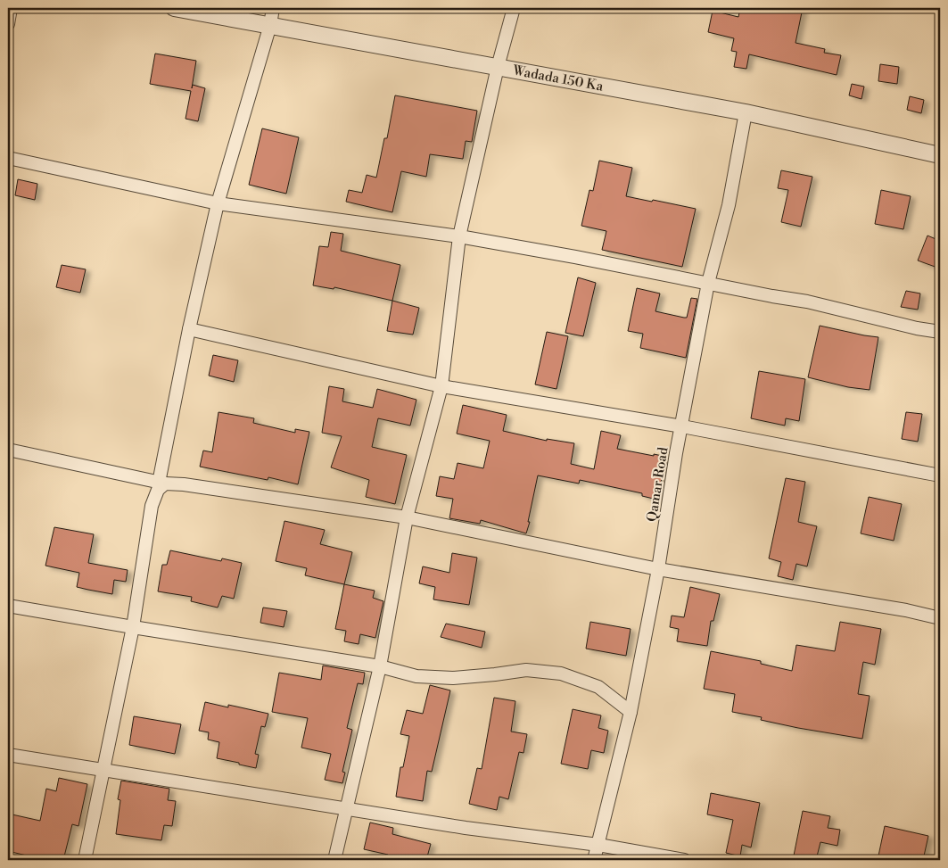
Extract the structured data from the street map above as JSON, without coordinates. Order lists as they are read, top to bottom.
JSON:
{
  "streets": {
    "street": ["Wadada 150 Ka", "Qamar Road"]
  },
  "crossings": [
    ["Wadada 150 Ka", "Qamar Road"]
  ]
}
